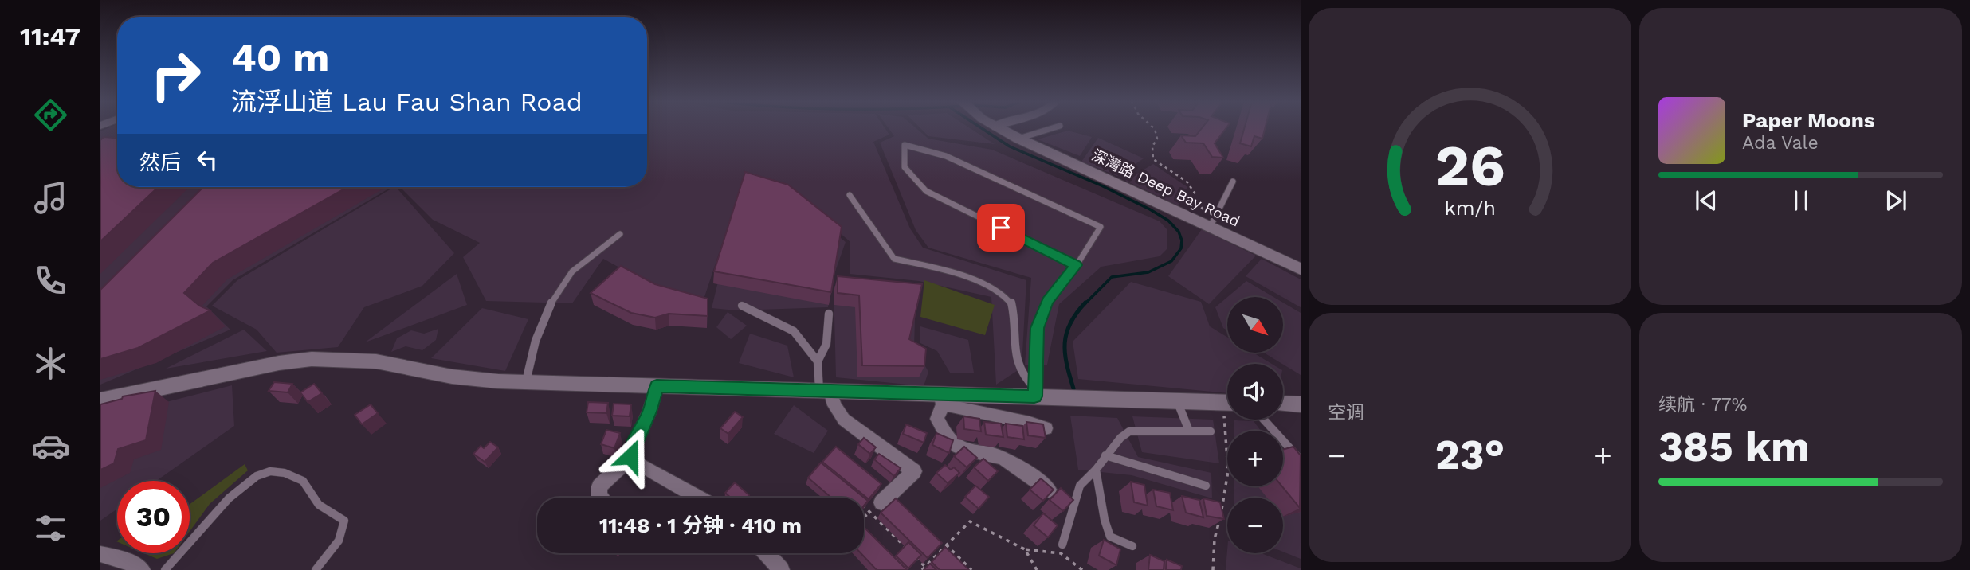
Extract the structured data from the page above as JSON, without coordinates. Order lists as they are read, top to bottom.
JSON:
{
  "streets": {
    "street": ["深灣路 Deep Bay Road"]
  },
  "north": "bottom right",
  "page": {
    "tabs": "11:47",
    "turn": ["40 m", "流浮山道 Lau Fau Shan Road"],
    "song": ["Paper Moons", "Ada Vale"],
    "then": "然后",
    "map_buttons": ["+", "−"],
    "tile": [
      "空调",
      ["续航 · 77%", "385 km"]
    ],
    "heat": ["−", "23°", "+"],
    "limit": "30",
    "trip": "11:48 · 1 分钟 · 410 m",
    "gauge": ["26", "km/h"]
  }
}
